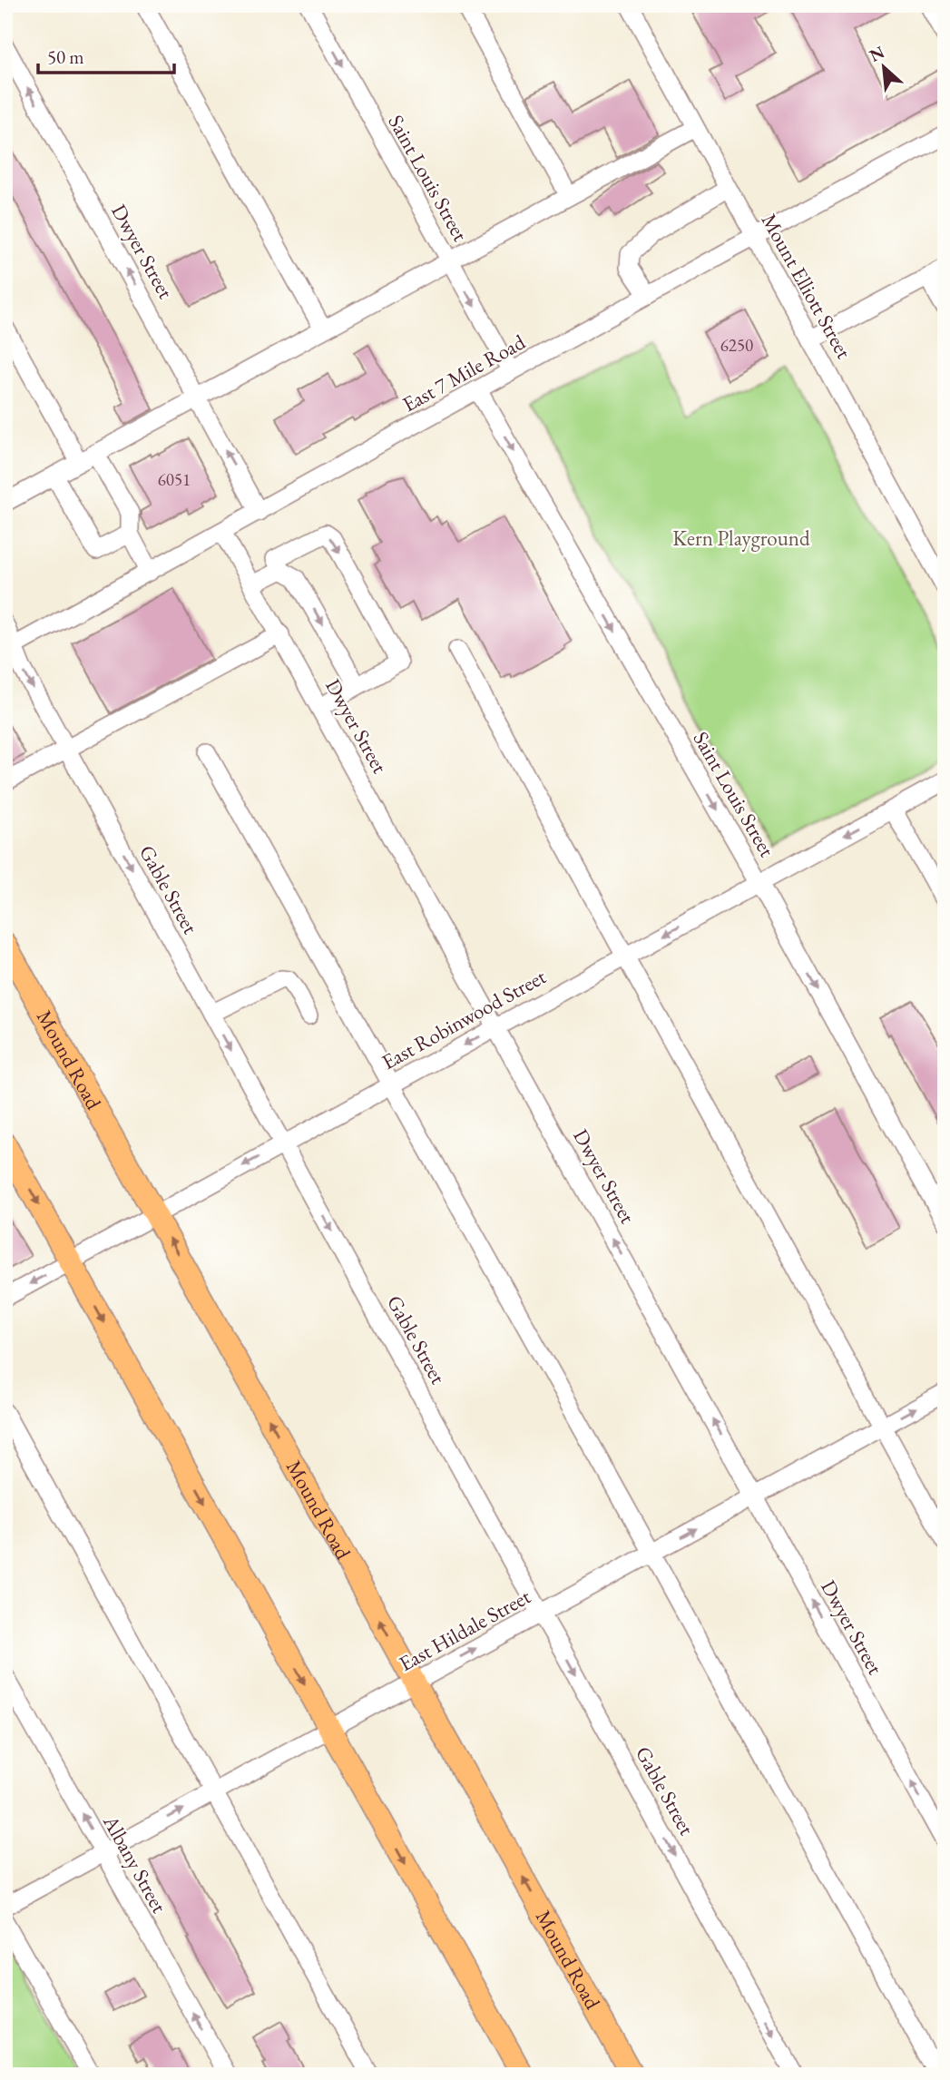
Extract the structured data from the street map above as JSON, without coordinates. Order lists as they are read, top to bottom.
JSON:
{
  "streets": {
    "main road": ["Mound Road"],
    "street": [
      "Saint Louis Street",
      "Dwyer Street",
      "Mount Elliott Street",
      "East 7 Mile Road",
      "Gable Street",
      "East Robinwood Street",
      "East Hildale Street",
      "Albany Street"
    ]
  },
  "crossings": [
    ["Saint Louis Street", "East 7 Mile Road"],
    ["Saint Louis Street", "East Robinwood Street"],
    ["Dwyer Street", "East 7 Mile Road"],
    ["Dwyer Street", "East Robinwood Street"],
    ["Dwyer Street", "East Hildale Street"],
    ["Mount Elliott Street", "East 7 Mile Road"],
    ["East 7 Mile Road", "Gable Street"],
    ["Gable Street", "East Robinwood Street"],
    ["Gable Street", "East Hildale Street"],
    ["East Robinwood Street", "Mound Road"],
    ["Mound Road", "East Hildale Street"],
    ["East Hildale Street", "Albany Street"]
  ],
  "one_way": ["East Robinwood Street", "East Hildale Street"],
  "parks": ["Kern Playground"],
  "house_numbers": ["6250", "6051"],
  "scale_bar": "50 m",
  "north": "top left"
}
